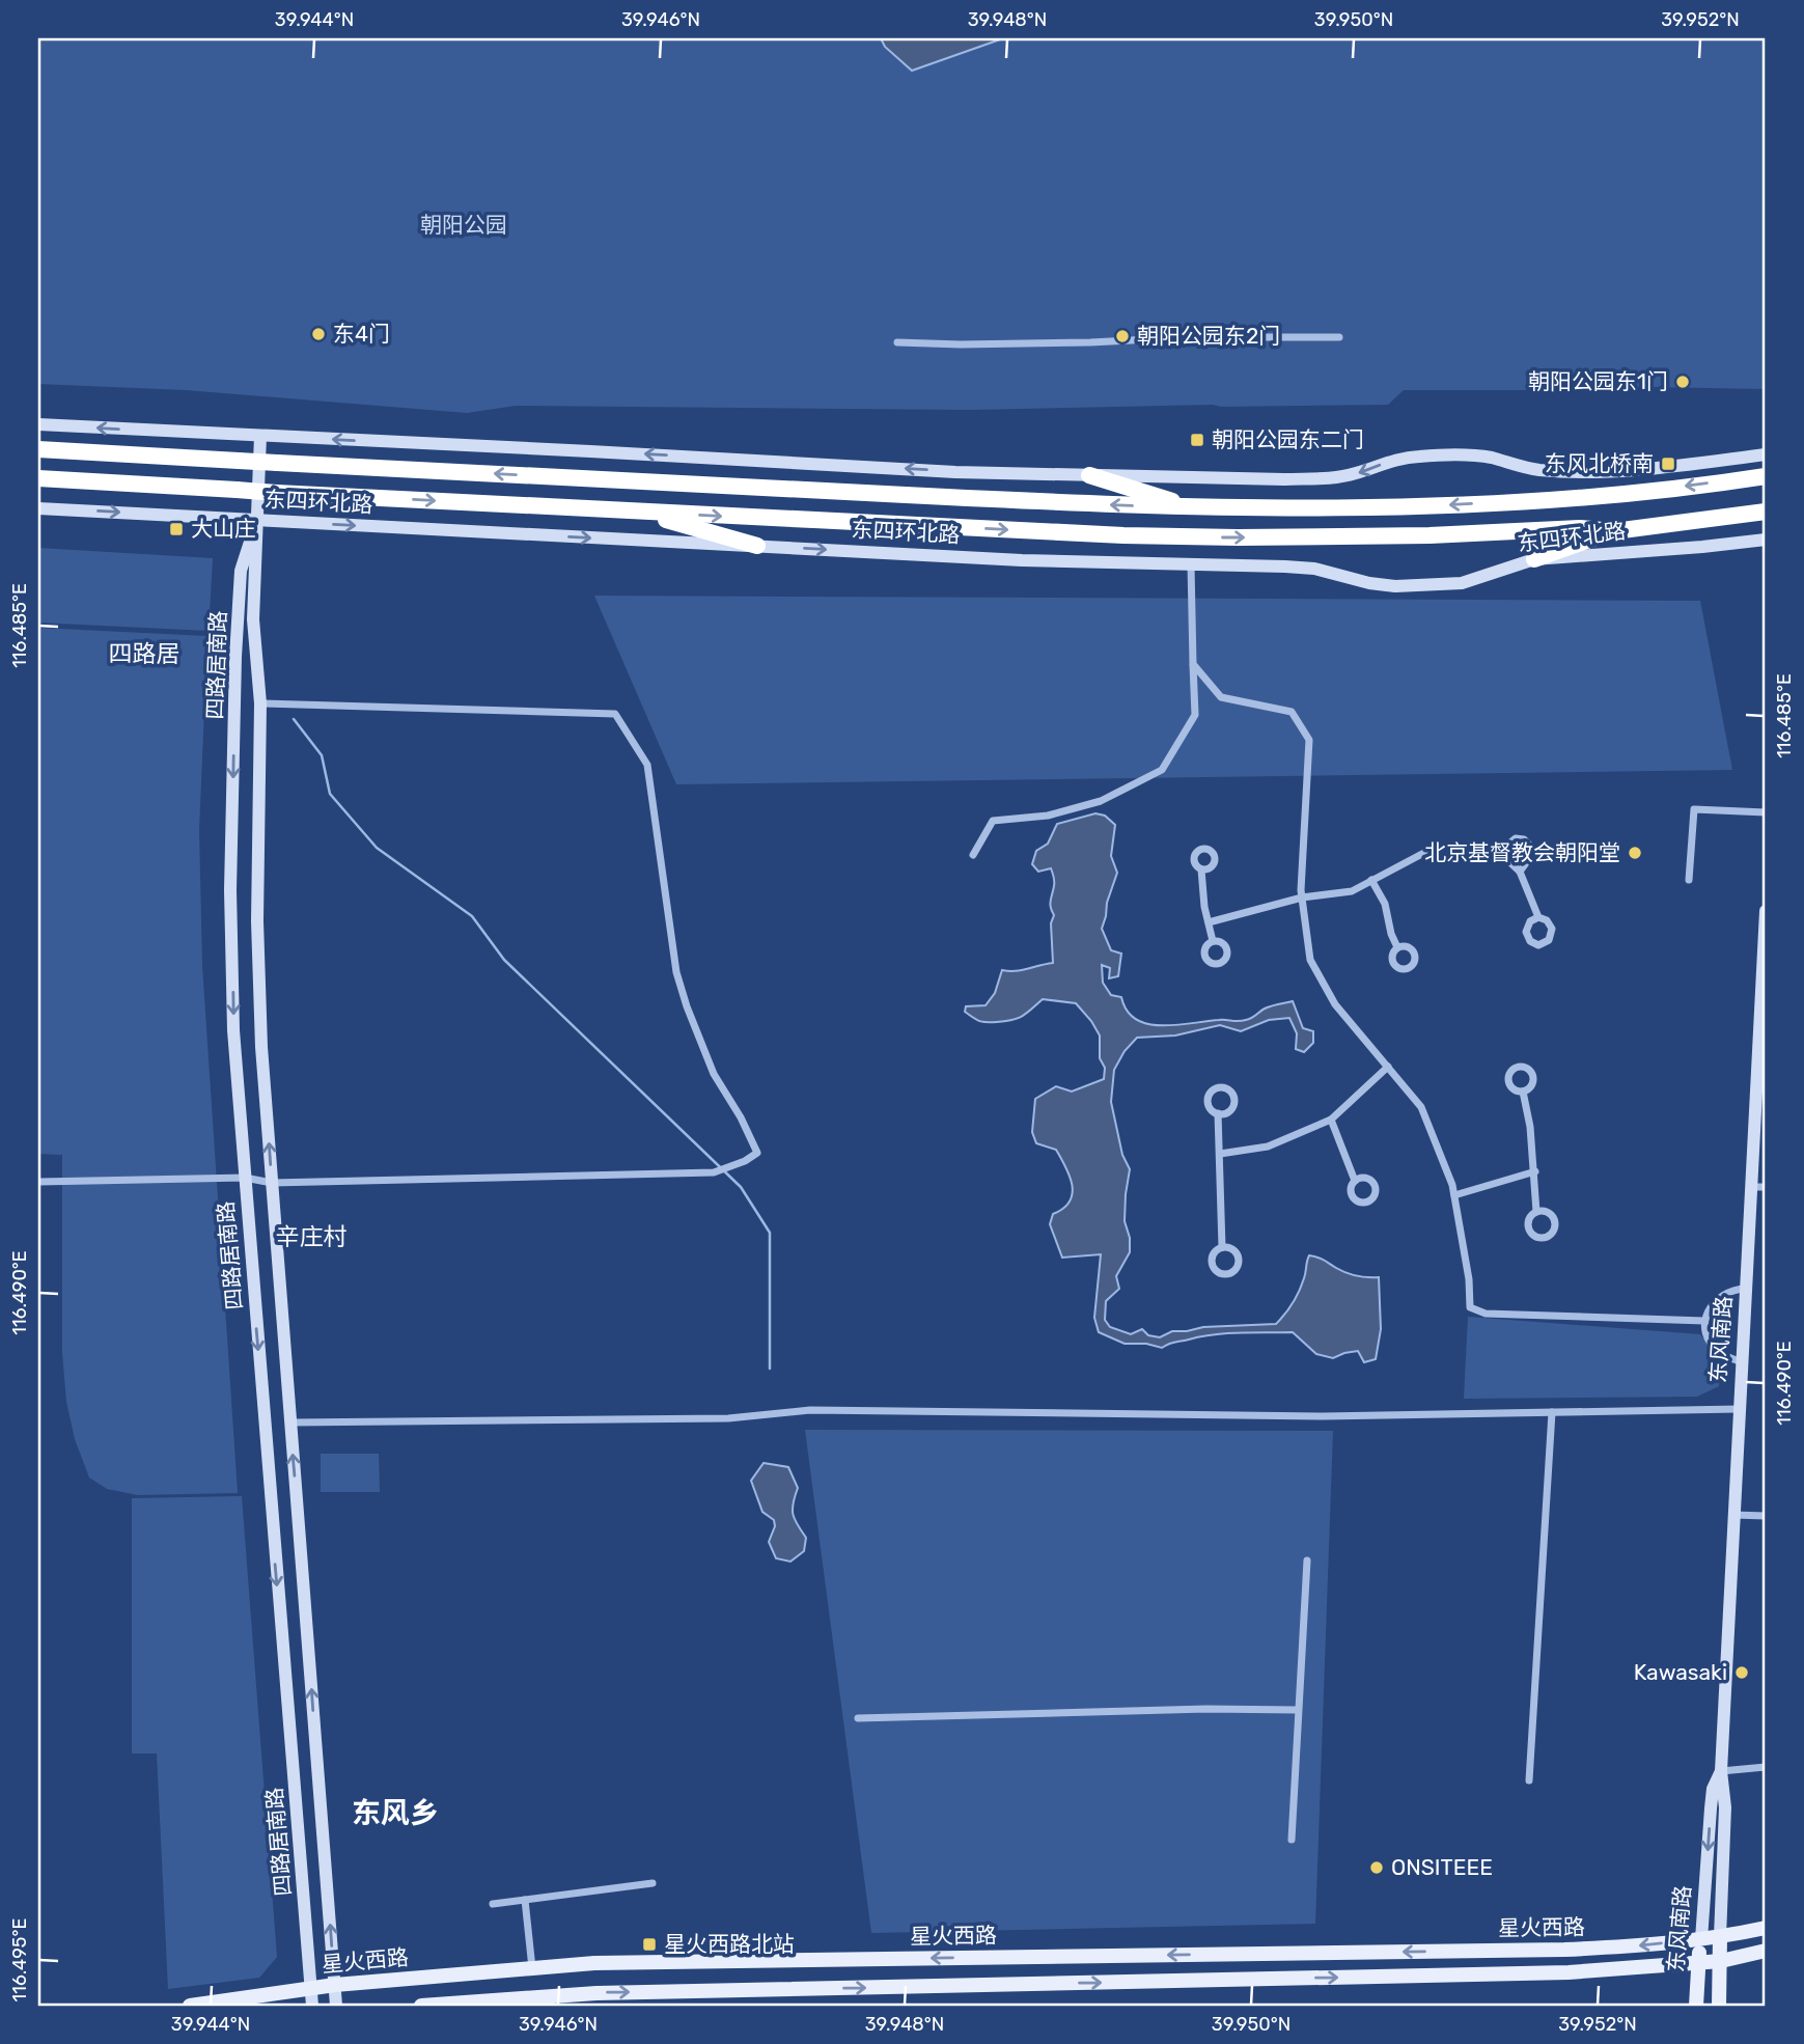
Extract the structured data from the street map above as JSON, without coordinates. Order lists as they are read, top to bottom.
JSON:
{
  "streets": {
    "highway": ["东四环北路"],
    "main road": ["东风南路", "星火西路"],
    "street": ["四路居南路"]
  },
  "crossings": [
    ["东四环北路", "四路居南路"],
    ["四路居南路", "星火西路"],
    ["东风南路", "星火西路"]
  ],
  "districts": ["四路居", "辛庄村", "东风乡"],
  "parks": ["朝阳公园"],
  "places": {
    "other": [
      "东4门",
      "朝阳公园东2门",
      "朝阳公园东1门",
      "北京基督教会朝阳堂",
      "Kawasaki",
      "ONSITEEE"
    ],
    "transit": [
      "朝阳公园东二门",
      "东风北桥南",
      "大山庄",
      "星火西路北站"
    ]
  },
  "coordinates": [
    "39.944°N",
    "39.946°N",
    "39.948°N",
    "39.950°N",
    "39.952°N",
    "116.485°E",
    "116.490°E",
    "116.495°E"
  ]
}
